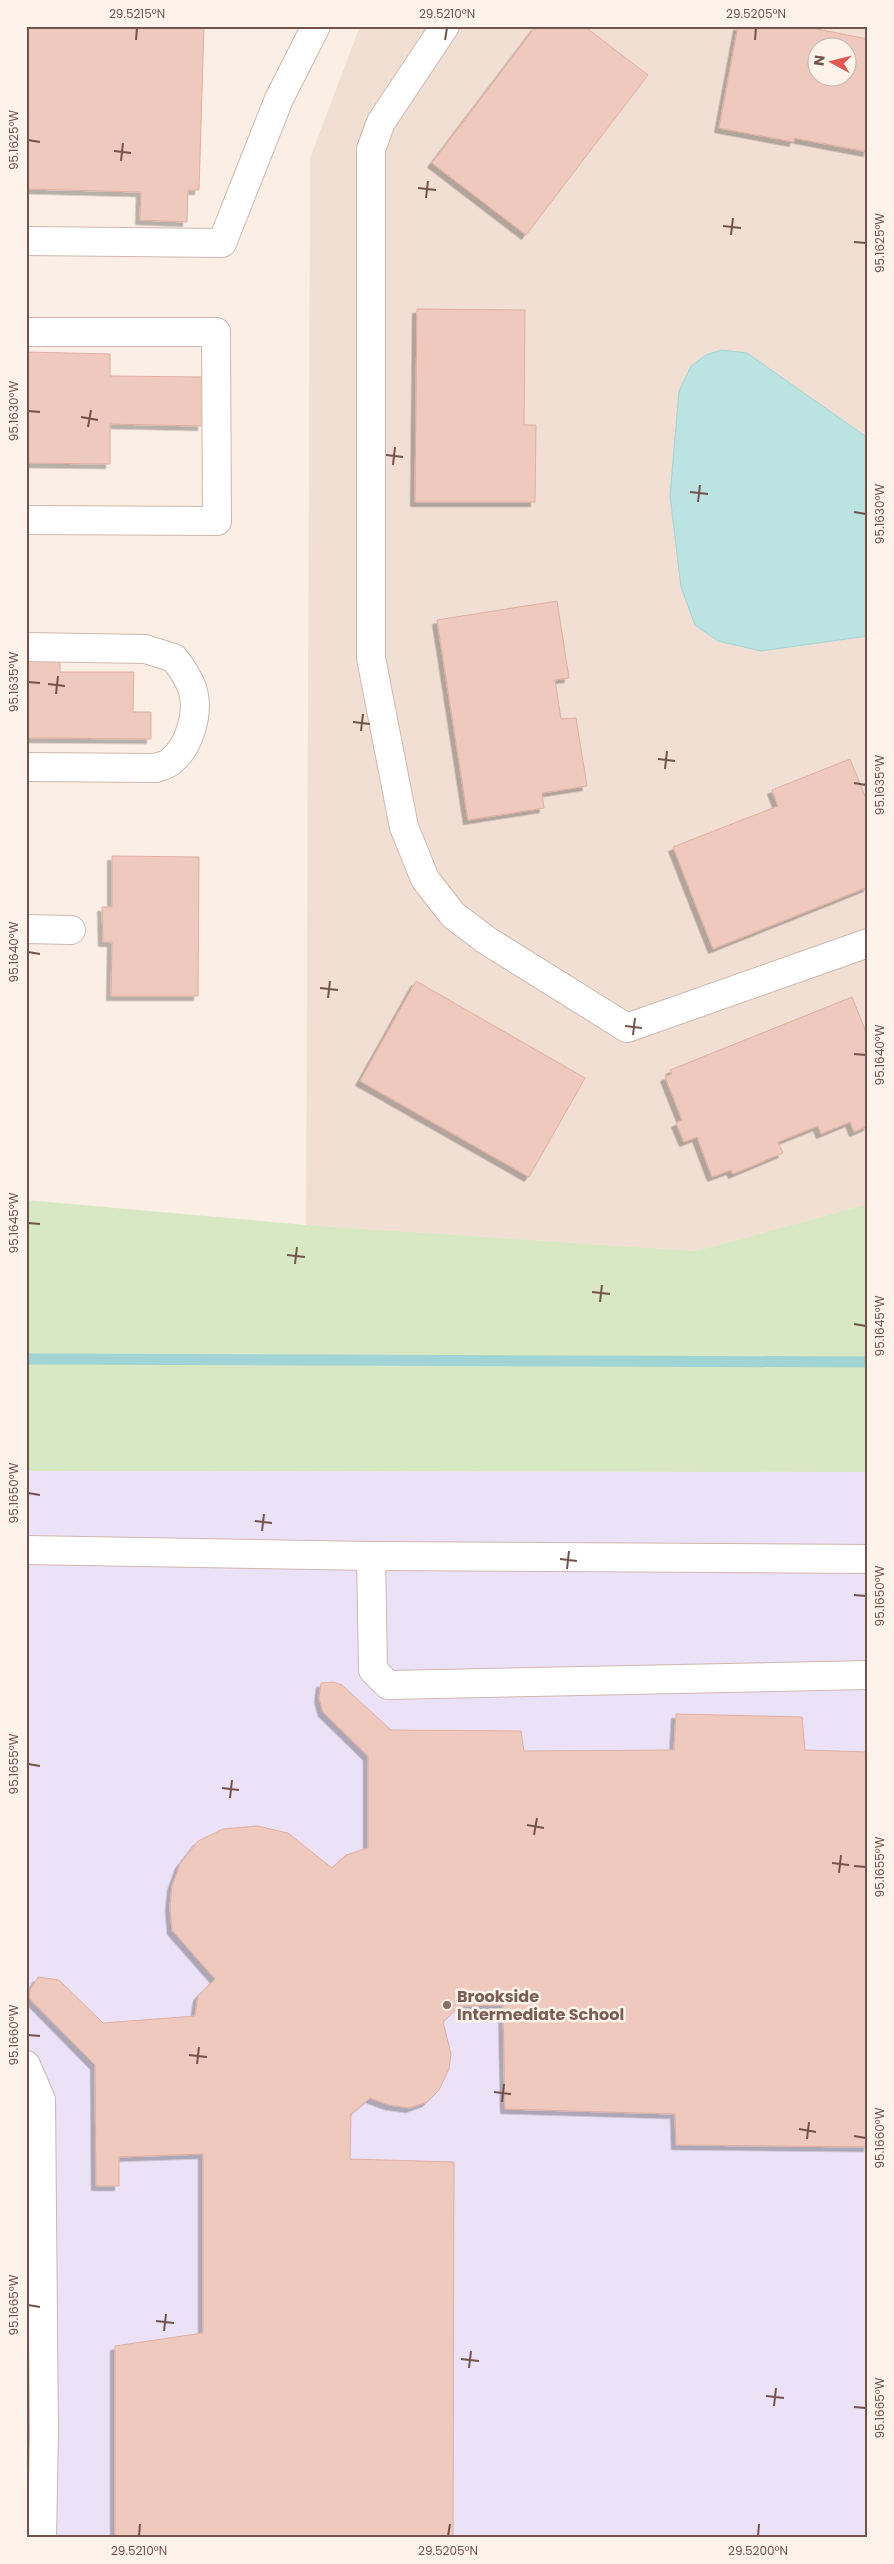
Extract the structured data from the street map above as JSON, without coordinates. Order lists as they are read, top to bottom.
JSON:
{
  "places": ["Brookside Intermediate School"],
  "north": "left",
  "coordinates": [
    "29.5215°N",
    "29.5210°N",
    "29.5205°N",
    "95.1625°W",
    "95.1630°W",
    "95.1635°W",
    "95.1640°W",
    "95.1645°W",
    "95.1650°W",
    "95.1655°W",
    "95.1660°W",
    "95.1665°W",
    "29.5200°N"
  ]
}
